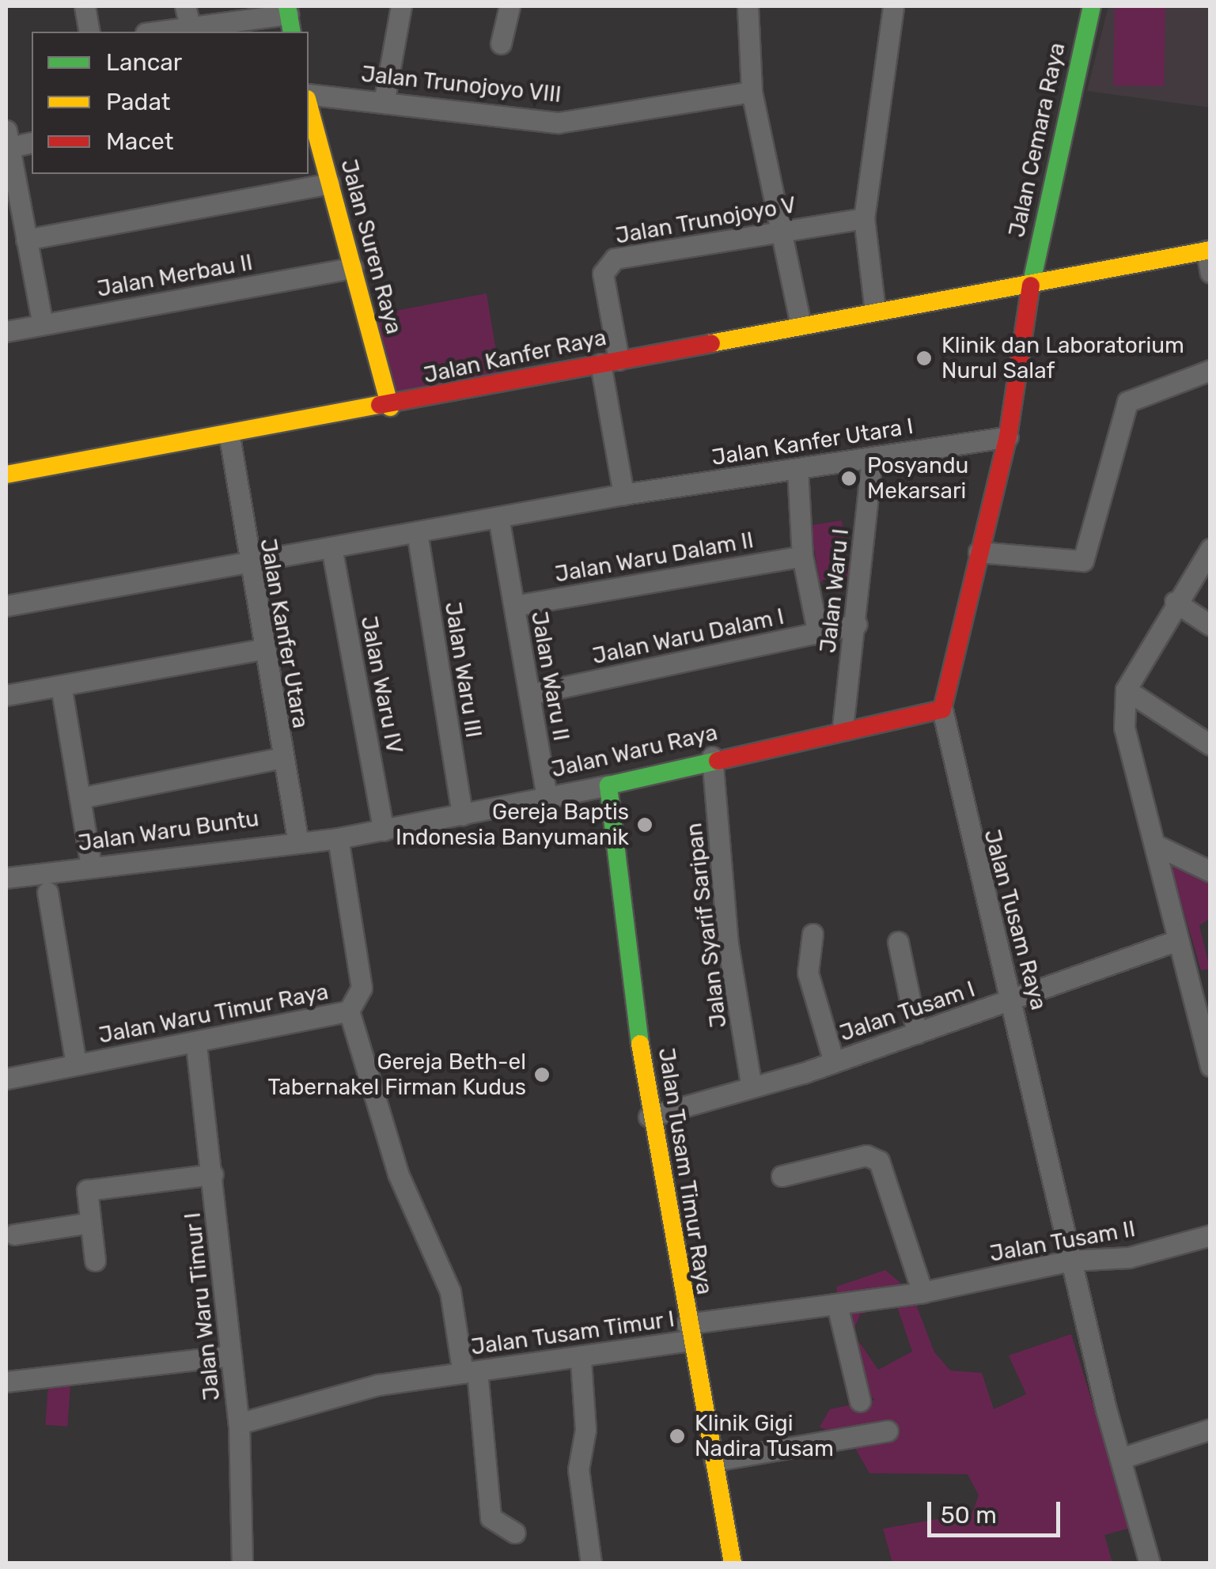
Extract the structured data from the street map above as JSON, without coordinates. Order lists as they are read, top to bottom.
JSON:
{
  "streets": {
    "main road": [
      "Jalan Cemara Raya",
      "Jalan Suren Raya",
      "Jalan Kanfer Raya",
      "Jalan Waru Raya",
      "Jalan Tusam Raya",
      "Jalan Tusam Timur Raya"
    ],
    "street": [
      "Jalan Trunojoyo VIII",
      "Jalan Trunojoyo V",
      "Jalan Merbau II",
      "Jalan Kanfer Utara I",
      "Jalan Waru Dalam II",
      "Jalan Waru I",
      "Jalan Kanfer Utara",
      "Jalan Waru Dalam I",
      "Jalan Waru III",
      "Jalan Waru II",
      "Jalan Waru IV",
      "Jalan Waru Buntu",
      "Jalan Syarif Saripan",
      "Jalan Tusam I",
      "Jalan Waru Timur Raya",
      "Jalan Tusam II",
      "Jalan Waru Timur I",
      "Jalan Tusam Timur I"
    ]
  },
  "crossings": [
    ["Jalan Cemara Raya", "Jalan Kanfer Raya"],
    ["Jalan Cemara Raya", "Jalan Tusam Raya"],
    ["Jalan Trunojoyo V", "Jalan Kanfer Raya"],
    ["Jalan Suren Raya", "Jalan Merbau II"],
    ["Jalan Suren Raya", "Jalan Kanfer Raya"],
    ["Jalan Kanfer Raya", "Jalan Kanfer Utara"],
    ["Jalan Kanfer Raya", "Jalan Tusam Raya"],
    ["Jalan Kanfer Utara I", "Jalan Waru I"],
    ["Jalan Kanfer Utara I", "Jalan Kanfer Utara"],
    ["Jalan Kanfer Utara I", "Jalan Waru III"],
    ["Jalan Kanfer Utara I", "Jalan Waru II"],
    ["Jalan Kanfer Utara I", "Jalan Waru IV"],
    ["Jalan Kanfer Utara I", "Jalan Tusam Raya"],
    ["Jalan Waru Dalam II", "Jalan Waru I"],
    ["Jalan Waru Dalam II", "Jalan Waru II"],
    ["Jalan Waru I", "Jalan Waru Dalam I"],
    ["Jalan Waru I", "Jalan Waru Raya"],
    ["Jalan Kanfer Utara", "Jalan Waru Buntu"],
    ["Jalan Waru Dalam I", "Jalan Waru II"],
    ["Jalan Waru III", "Jalan Waru Raya"],
    ["Jalan Waru II", "Jalan Waru Raya"],
    ["Jalan Waru IV", "Jalan Waru Raya"],
    ["Jalan Waru Raya", "Jalan Waru Buntu"],
    ["Jalan Waru Raya", "Jalan Tusam Raya"],
    ["Jalan Waru Raya", "Jalan Syarif Saripan"],
    ["Jalan Waru Raya", "Jalan Waru Timur Raya"],
    ["Jalan Waru Raya", "Jalan Tusam Timur Raya"],
    ["Jalan Waru Buntu", "Jalan Waru Timur Raya"],
    ["Jalan Tusam Raya", "Jalan Tusam I"],
    ["Jalan Tusam Raya", "Jalan Tusam II"],
    ["Jalan Syarif Saripan", "Jalan Tusam I"],
    ["Jalan Tusam I", "Jalan Tusam Timur Raya"],
    ["Jalan Waru Timur Raya", "Jalan Waru Timur I"],
    ["Jalan Waru Timur Raya", "Jalan Tusam Timur I"],
    ["Jalan Tusam Timur Raya", "Jalan Tusam II"],
    ["Jalan Tusam Timur Raya", "Jalan Tusam Timur I"],
    ["Jalan Tusam II", "Jalan Tusam Timur I"],
    ["Jalan Waru Timur I", "Jalan Tusam Timur I"]
  ],
  "places": [
    "Klinik dan Laboratorium Nurul Salaf",
    "Posyandu Mekarsari",
    "Gereja Baptis Indonesia Banyumanik",
    "Gereja Beth-el Tabernakel Firman Kudus",
    "Klinik Gigi Nadira Tusam"
  ],
  "legend": ["Lancar", "Padat", "Macet"],
  "scale_bar": "50 m"
}
